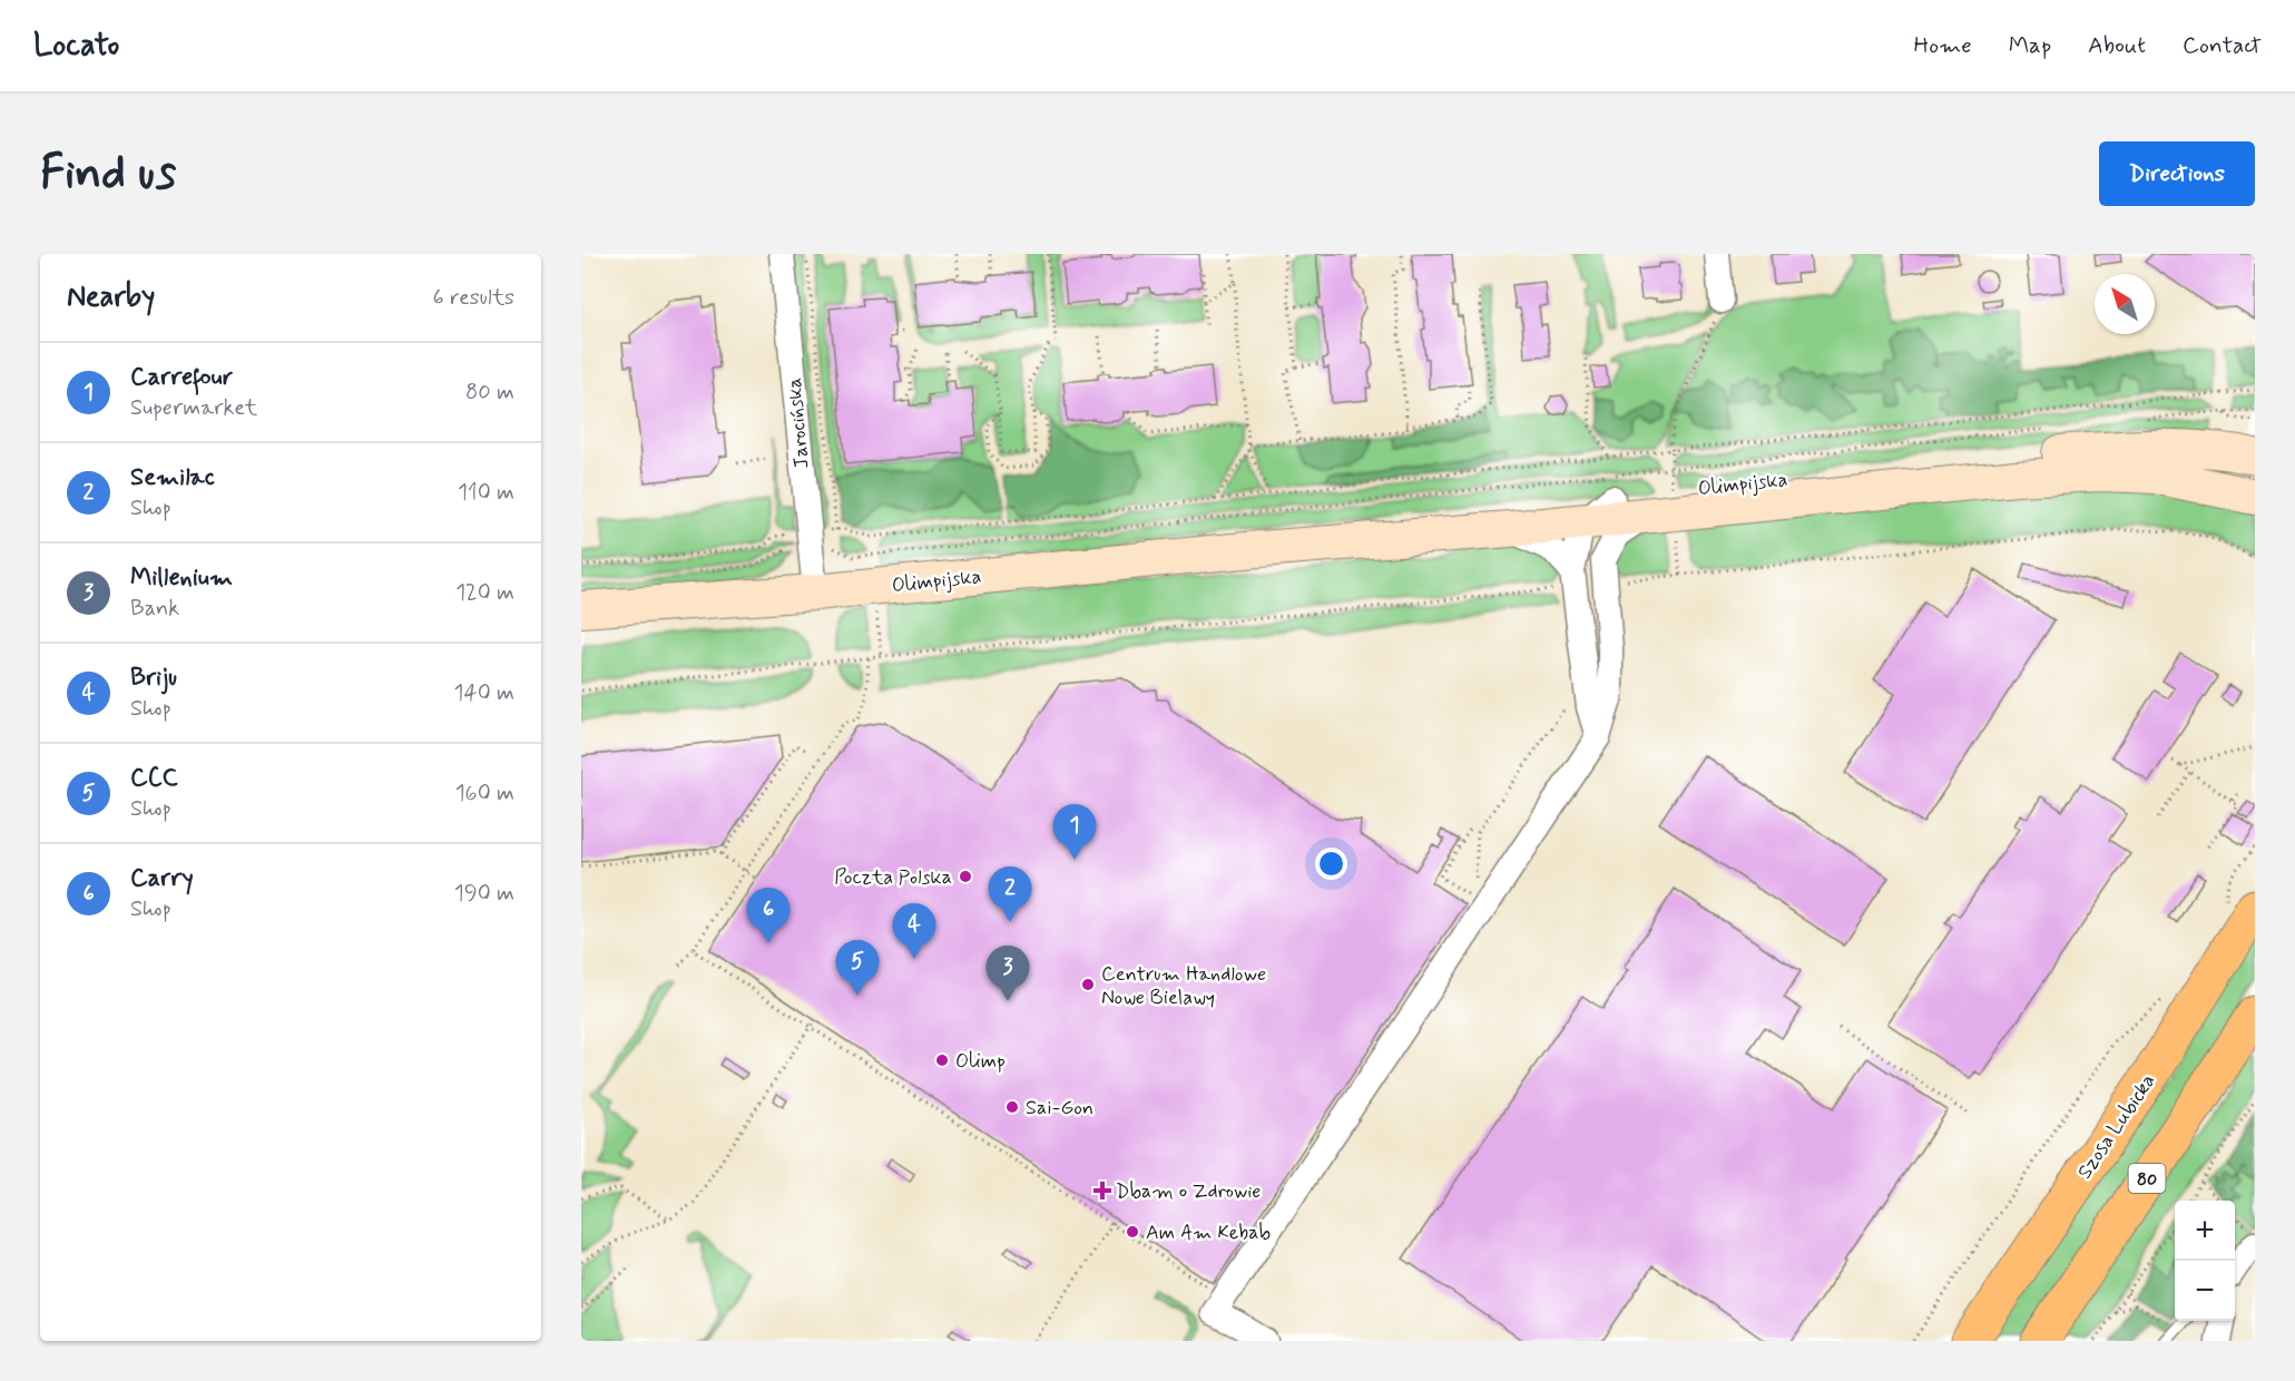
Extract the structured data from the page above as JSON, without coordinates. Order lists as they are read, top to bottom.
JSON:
{
  "streets": {
    "main road": ["Olimpijska", "Szosa Lubicka", "80"],
    "street": ["Jarocińska"]
  },
  "crossings": [
    ["Jarocińska", "Olimpijska"]
  ],
  "places": {
    "other": [
      "Poczta Polska",
      "Centrum Handlowe Nowe Bielawy",
      "Olimp",
      "Sai-Gon",
      "Am Am Kebab"
    ],
    "health": ["Dbam o Zdrowie"]
  },
  "north": "top left",
  "page": {
    "header": "Locato",
    "nav": [
      "Home",
      "Map",
      "About",
      "Contact"
    ],
    "buttons": "Directions",
    "title": "Find us",
    "heading": ["Nearby", "6 results"],
    "list": [
      {
        "mark": "1",
        "name": "Carrefour",
        "note": "Supermarket",
        "value": "80 m"
      },
      {
        "mark": "2",
        "name": "Semilac",
        "note": "Shop",
        "value": "110 m"
      },
      {
        "mark": "3",
        "name": "Millenium",
        "note": "Bank",
        "value": "120 m"
      },
      {
        "mark": "4",
        "name": "Briju",
        "note": "Shop",
        "value": "140 m"
      },
      {
        "mark": "5",
        "name": "CCC",
        "note": "Shop",
        "value": "160 m"
      },
      {
        "mark": "6",
        "name": "Carry",
        "note": "Shop",
        "value": "190 m"
      }
    ],
    "pins": [
      "1",
      "2",
      "6",
      "4",
      "5",
      "3"
    ],
    "map_buttons": ["+", "−"]
  }
}
